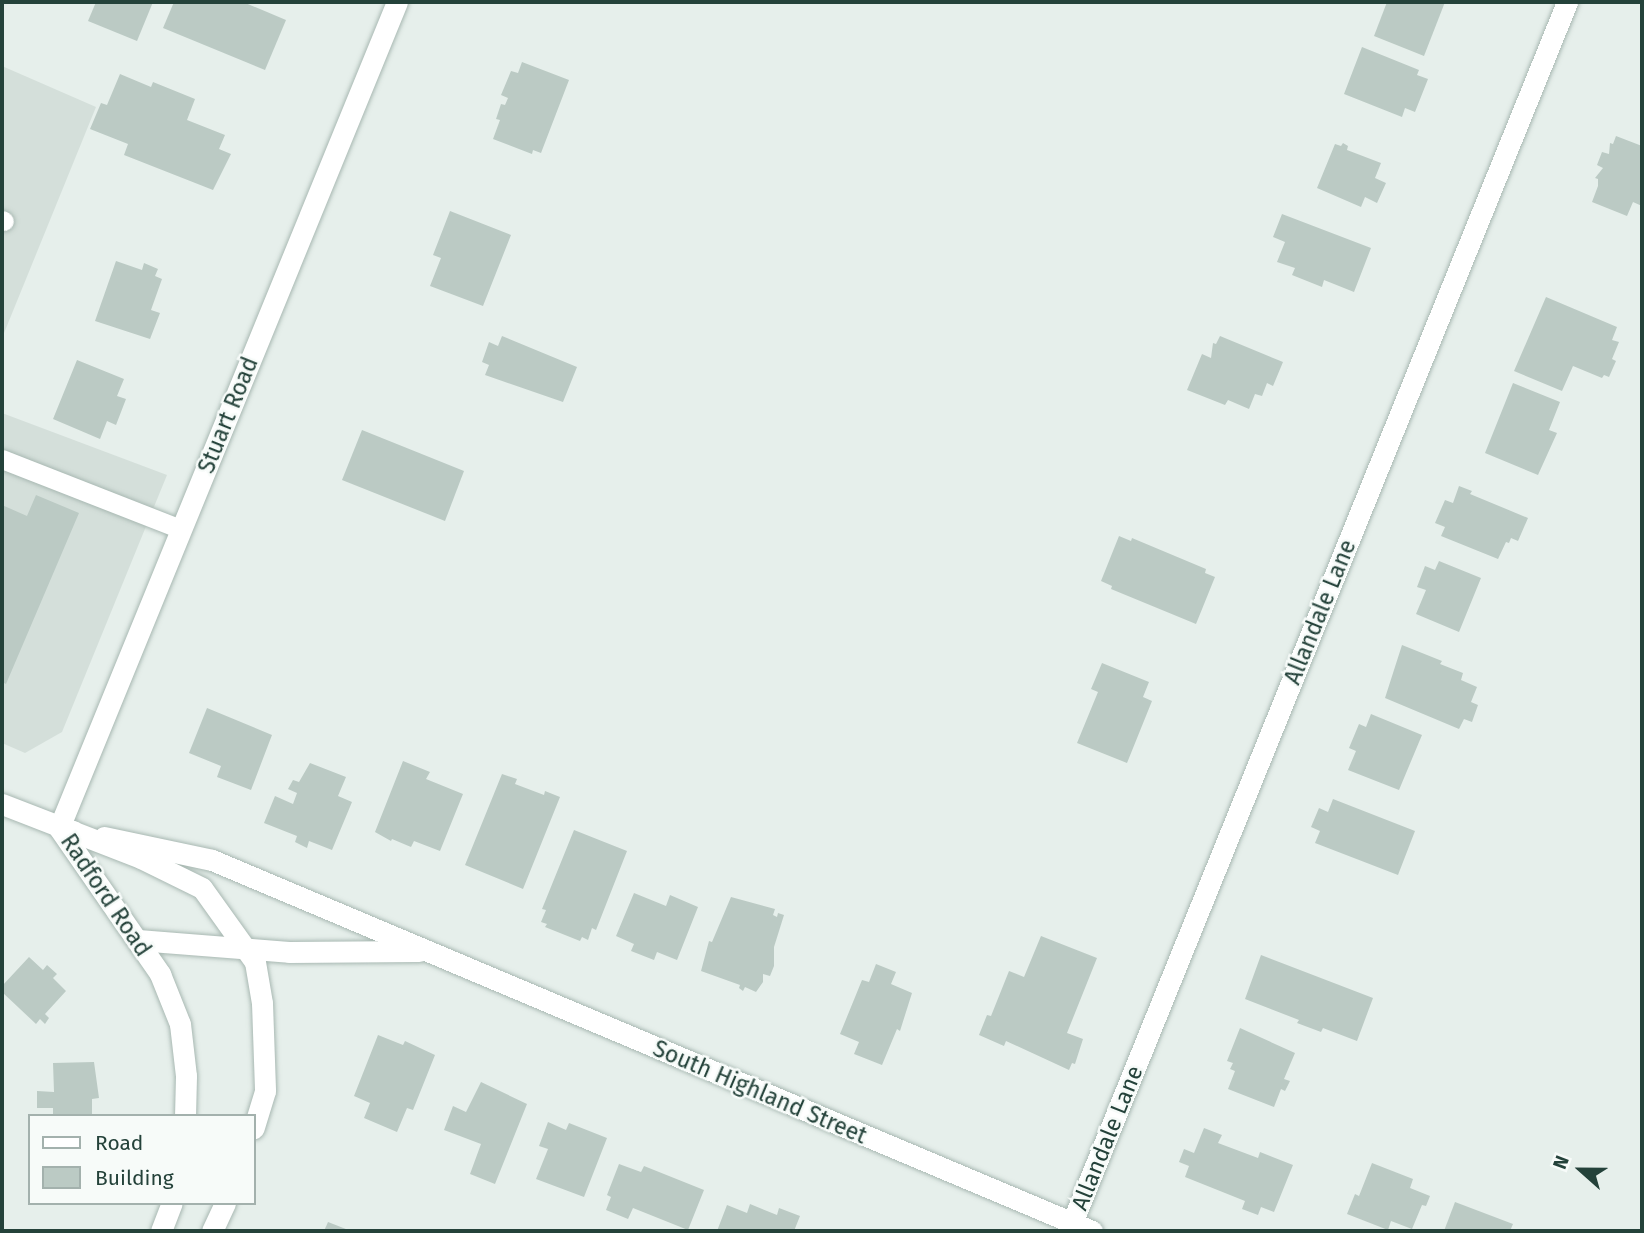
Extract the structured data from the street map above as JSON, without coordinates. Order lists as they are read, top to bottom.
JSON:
{
  "streets": {
    "street": [
      "Stuart Road",
      "Allandale Lane",
      "Radford Road",
      "South Highland Street"
    ]
  },
  "crossings": [
    ["Stuart Road", "Radford Road"],
    ["Stuart Road", "South Highland Street"],
    ["Allandale Lane", "South Highland Street"],
    ["Radford Road", "South Highland Street"]
  ],
  "legend": ["Road", "Building"],
  "north": "left"
}
